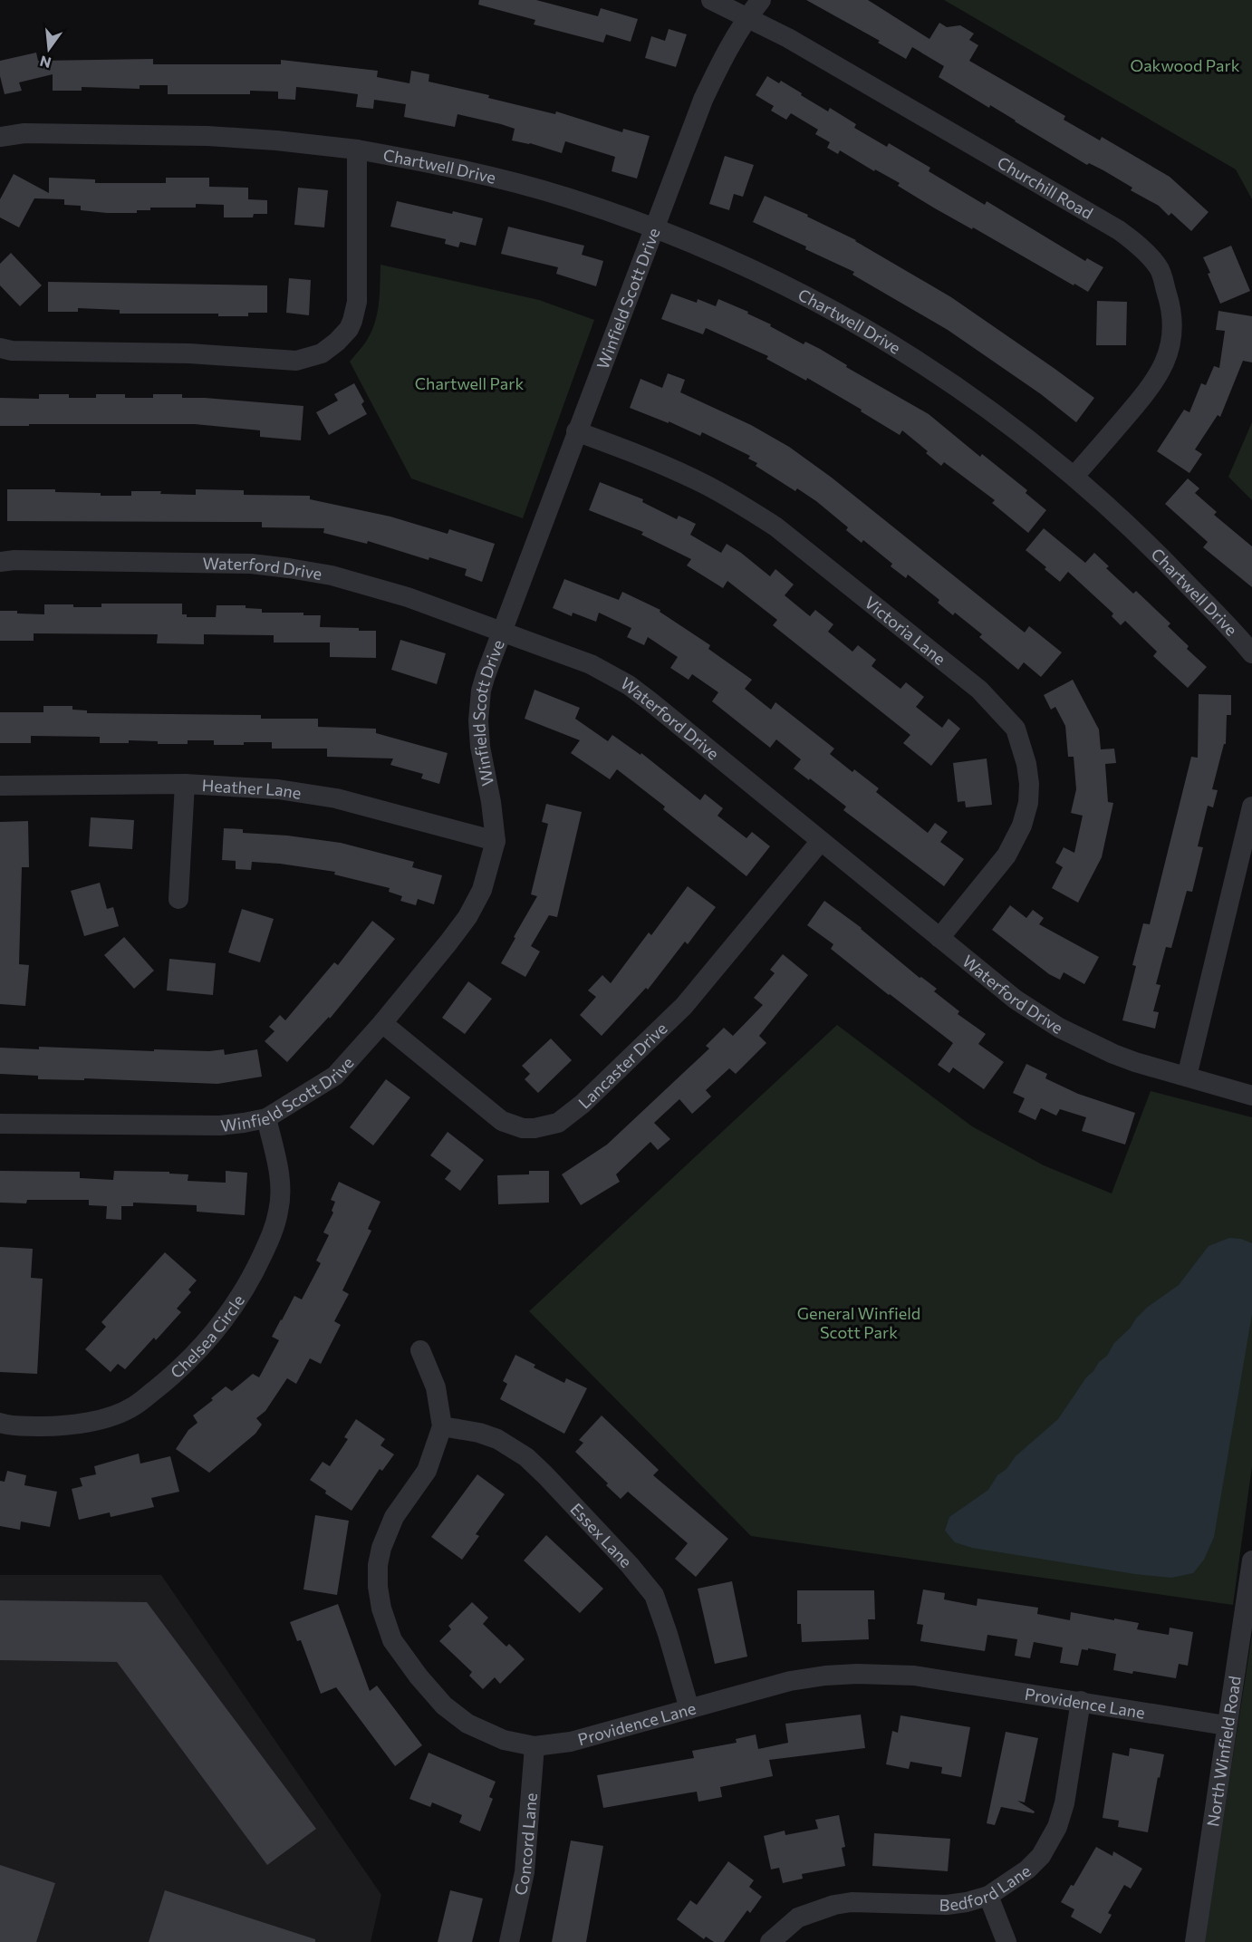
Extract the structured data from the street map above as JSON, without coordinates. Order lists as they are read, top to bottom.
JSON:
{
  "streets": {
    "street": [
      "Chartwell Drive",
      "Churchill Road",
      "Winfield Scott Drive",
      "Waterford Drive",
      "Victoria Lane",
      "Heather Lane",
      "Lancaster Drive",
      "Chelsea Circle",
      "Essex Lane",
      "Providence Lane",
      "North Winfield Road",
      "Concord Lane",
      "Bedford Lane"
    ]
  },
  "crossings": [
    ["Chartwell Drive", "Churchill Road"],
    ["Chartwell Drive", "Winfield Scott Drive"],
    ["Churchill Road", "Winfield Scott Drive"],
    ["Winfield Scott Drive", "Waterford Drive"],
    ["Winfield Scott Drive", "Victoria Lane"],
    ["Winfield Scott Drive", "Heather Lane"],
    ["Winfield Scott Drive", "Lancaster Drive"],
    ["Winfield Scott Drive", "Chelsea Circle"],
    ["Waterford Drive", "Victoria Lane"],
    ["Waterford Drive", "Lancaster Drive"],
    ["Essex Lane", "Providence Lane"],
    ["Providence Lane", "North Winfield Road"],
    ["Providence Lane", "Concord Lane"],
    ["Providence Lane", "Bedford Lane"]
  ],
  "parks": ["Oakwood Park", "Chartwell Park", "General Winfield Scott Park"],
  "north": "bottom"
}
